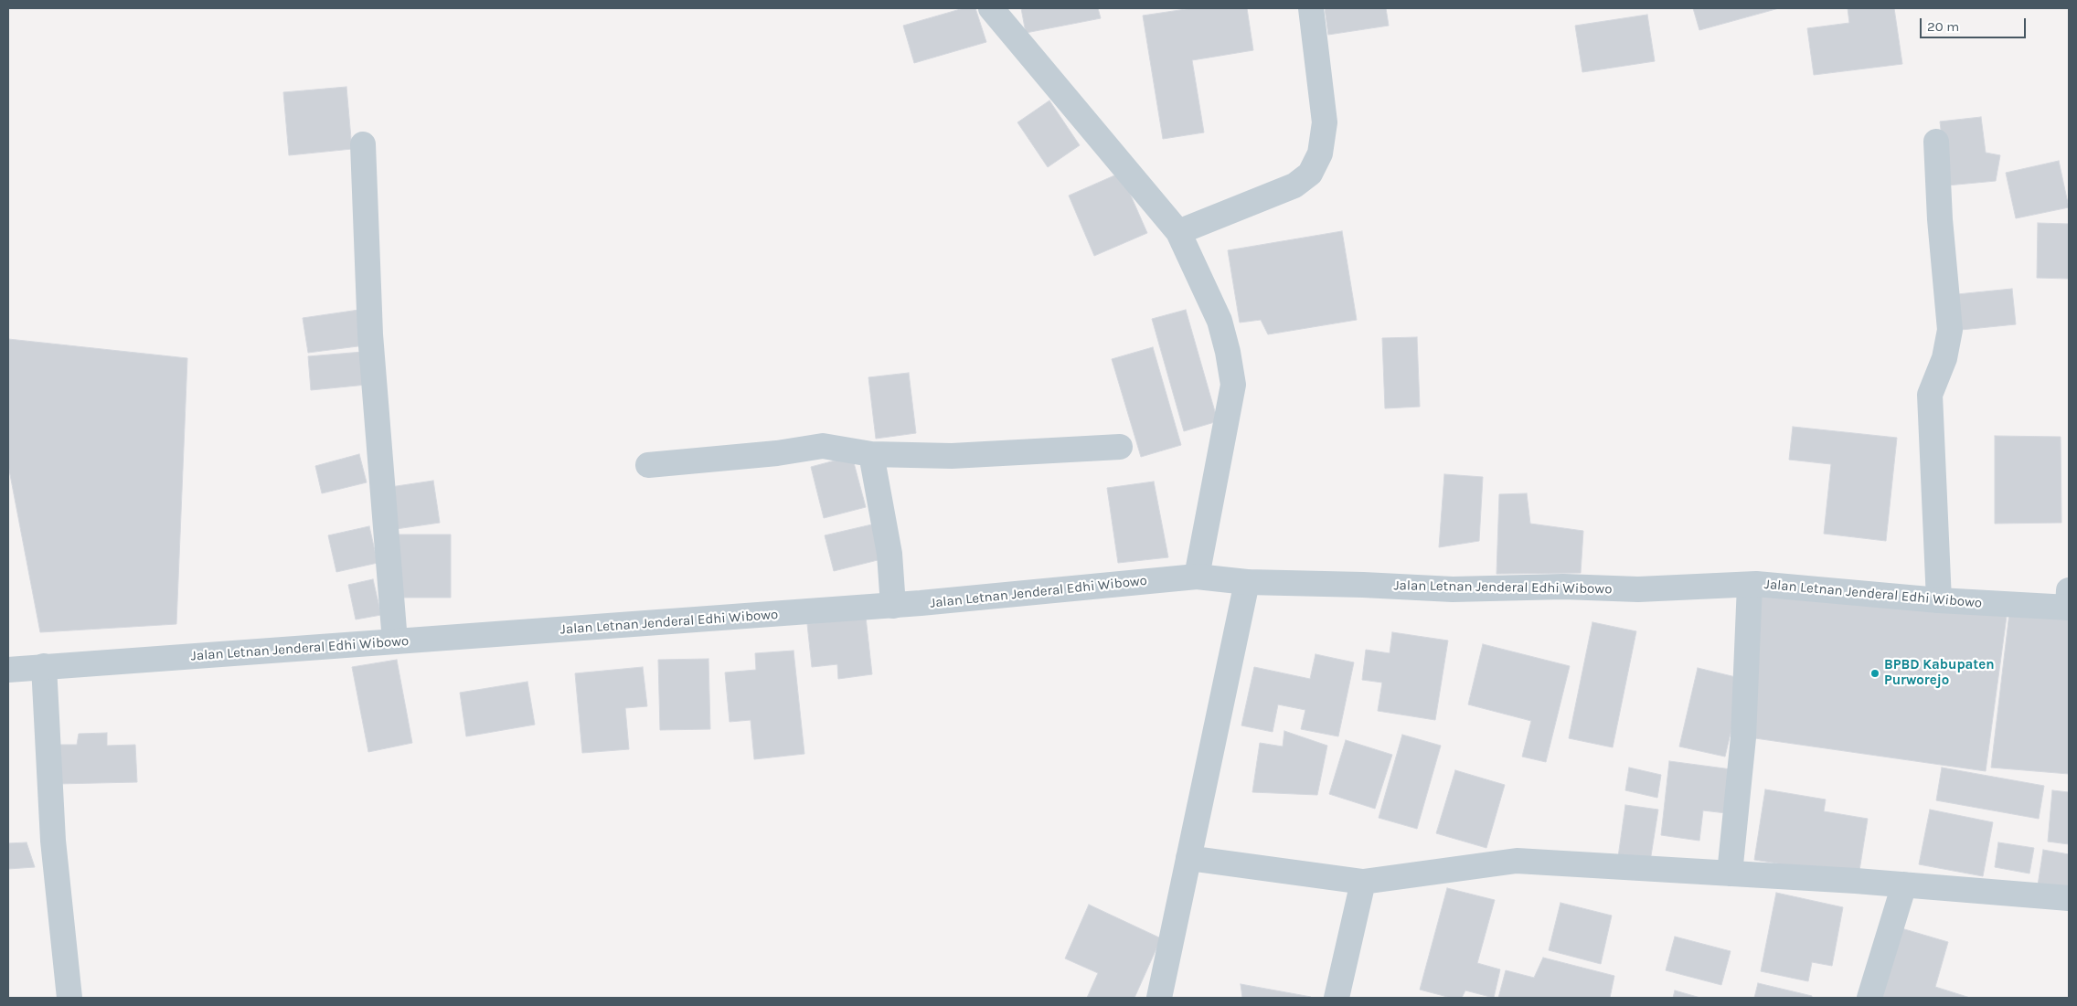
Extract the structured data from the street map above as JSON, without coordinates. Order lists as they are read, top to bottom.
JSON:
{
  "streets": {
    "street": ["Jalan Letnan Jenderal Edhi Wibowo"]
  },
  "places": ["BPBD Kabupaten Purworejo"],
  "scale_bar": "20 m"
}
